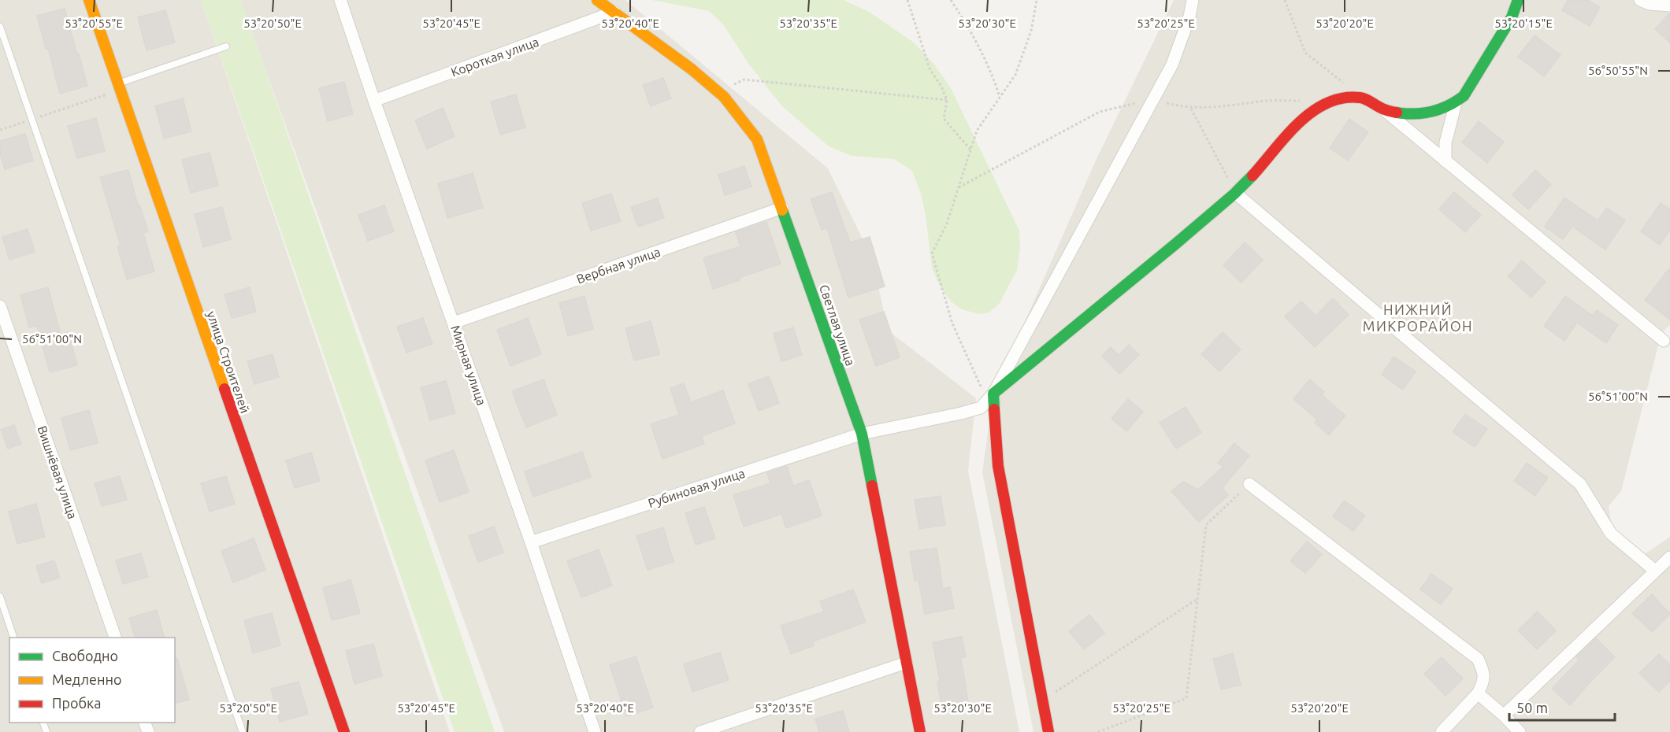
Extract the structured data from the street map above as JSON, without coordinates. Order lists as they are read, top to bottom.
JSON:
{
  "streets": {
    "street": [
      "Короткая улица",
      "Вербная улица",
      "Светлая улица",
      "улица Строителей",
      "Мирная улица",
      "Вишнёвая улица",
      "Рубиновая улица"
    ]
  },
  "crossings": [
    ["Короткая улица", "Светлая улица"],
    ["Короткая улица", "Мирная улица"],
    ["Вербная улица", "Светлая улица"],
    ["Вербная улица", "Мирная улица"],
    ["Светлая улица", "Рубиновая улица"],
    ["Мирная улица", "Рубиновая улица"]
  ],
  "districts": ["НИЖНИЙ МИКРОРАЙОН"],
  "legend": ["Свободно", "Медленно", "Пробка"],
  "scale_bar": "50 m",
  "coordinates": [
    "53°20'55\"E",
    "53°20'50\"E",
    "53°20'45\"E",
    "53°20'40\"E",
    "53°20'35\"E",
    "53°20'30\"E",
    "53°20'25\"E",
    "53°20'20\"E",
    "53°20'15\"E",
    "56°50'55\"N",
    "56°51'00\"N"
  ]
}
